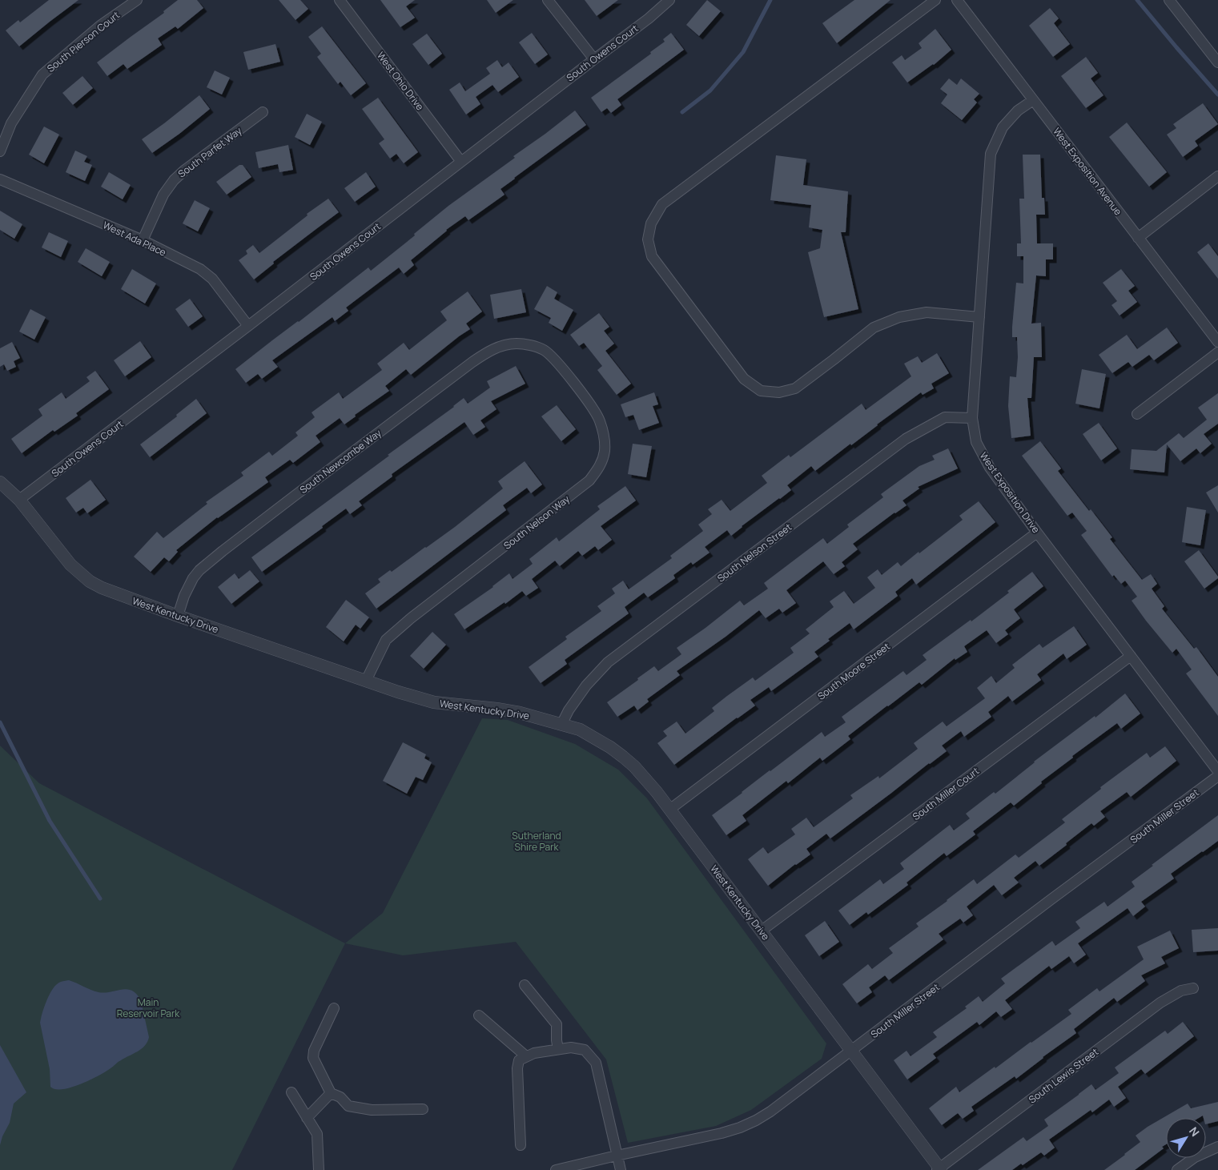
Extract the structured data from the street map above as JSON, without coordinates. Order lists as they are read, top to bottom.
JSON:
{
  "streets": {
    "street": [
      "South Pierson Court",
      "South Owens Court",
      "West Ohio Drive",
      "South Parfet Way",
      "West Exposition Avenue",
      "West Ada Place",
      "South Newcombe Way",
      "West Exposition Drive",
      "South Nelson Way",
      "South Nelson Street",
      "West Kentucky Drive",
      "South Moore Street",
      "South Miller Court",
      "South Miller Street",
      "South Lewis Street"
    ]
  },
  "crossings": [
    ["South Owens Court", "West Ohio Drive"],
    ["South Owens Court", "West Ada Place"],
    ["South Owens Court", "West Kentucky Drive"],
    ["South Parfet Way", "West Ada Place"],
    ["West Exposition Avenue", "West Exposition Drive"],
    ["South Newcombe Way", "South Nelson Way"],
    ["South Newcombe Way", "West Kentucky Drive"],
    ["West Exposition Drive", "South Nelson Street"],
    ["West Exposition Drive", "South Moore Street"],
    ["West Exposition Drive", "South Miller Court"],
    ["South Nelson Way", "West Kentucky Drive"],
    ["South Nelson Street", "West Kentucky Drive"],
    ["West Kentucky Drive", "South Moore Street"],
    ["West Kentucky Drive", "South Miller Court"],
    ["West Kentucky Drive", "South Miller Street"],
    ["West Kentucky Drive", "South Lewis Street"]
  ],
  "parks": ["Sutherland Shire Park", "Main Reservoir Park"],
  "north": "top right"
}
